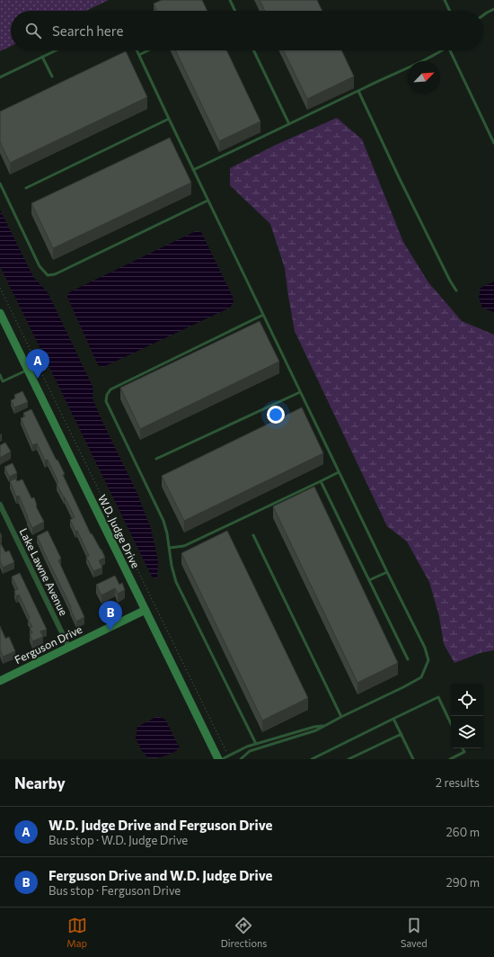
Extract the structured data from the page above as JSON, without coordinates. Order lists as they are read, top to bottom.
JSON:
{
  "streets": {
    "street": ["W.D. Judge Drive", "Lake Lawne Avenue", "Ferguson Drive"]
  },
  "crossings": [
    ["W.D. Judge Drive", "Ferguson Drive"],
    ["Lake Lawne Avenue", "Ferguson Drive"]
  ],
  "north": "top right",
  "page": {
    "search": "Search here",
    "pins": ["A", "B"],
    "heading": ["Nearby", "2 results"],
    "list": [
      {
        "mark": "A",
        "name": "W.D. Judge Drive and Ferguson Drive",
        "note": "Bus stop · W.D. Judge Drive",
        "value": "260 m"
      },
      {
        "mark": "B",
        "name": "Ferguson Drive and W.D. Judge Drive",
        "note": "Bus stop · Ferguson Drive",
        "value": "290 m"
      }
    ],
    "nav": ["Map", "Directions", "Saved"]
  }
}
